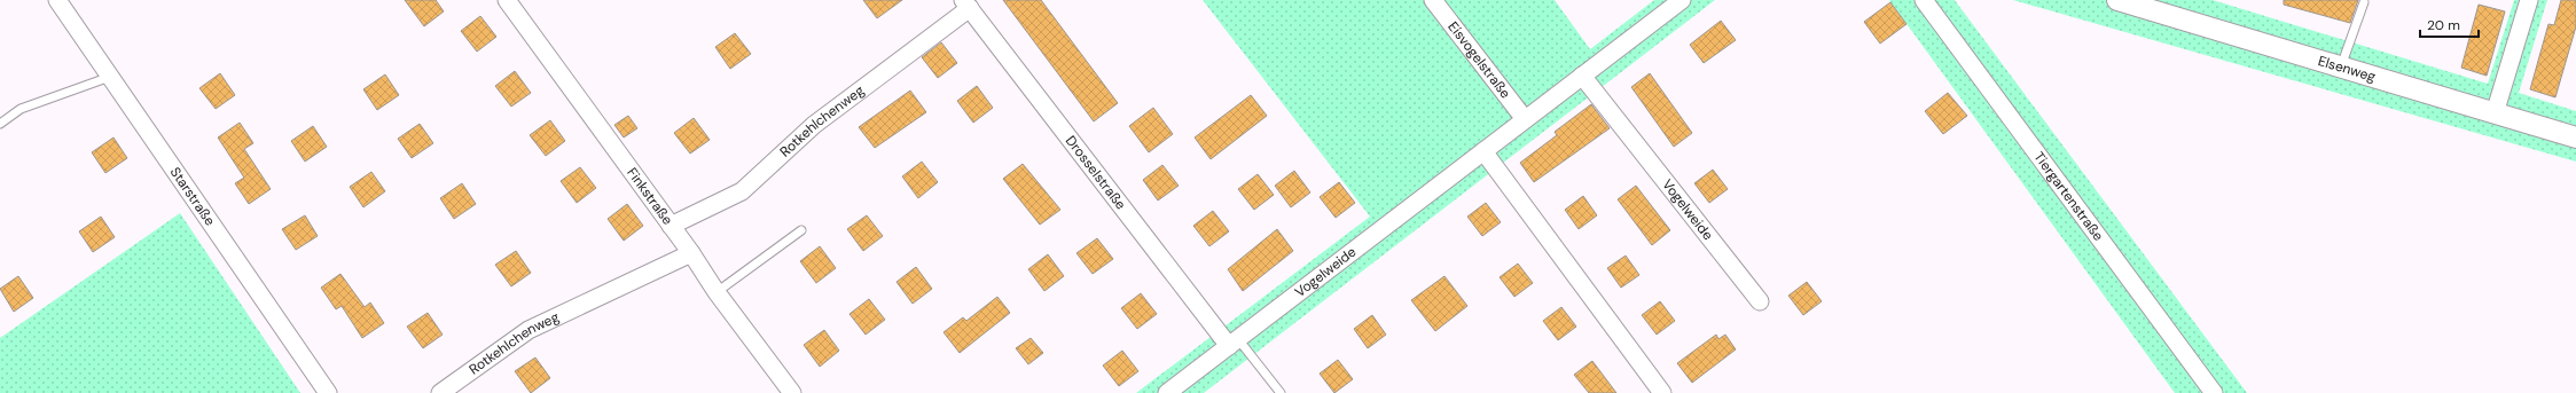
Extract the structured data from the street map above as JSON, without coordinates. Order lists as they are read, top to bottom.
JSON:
{
  "streets": {
    "street": [
      "Eisvogelstraße",
      "Elsenweg",
      "Rotkehlchenweg",
      "Drosselstraße",
      "Starstraße",
      "Finkstraße",
      "Tiergartenstraße",
      "Vogelweide"
    ]
  },
  "crossings": [
    ["Eisvogelstraße", "Vogelweide"],
    ["Rotkehlchenweg", "Drosselstraße"],
    ["Rotkehlchenweg", "Finkstraße"],
    ["Drosselstraße", "Vogelweide"]
  ],
  "scale_bar": "20 m"
}
